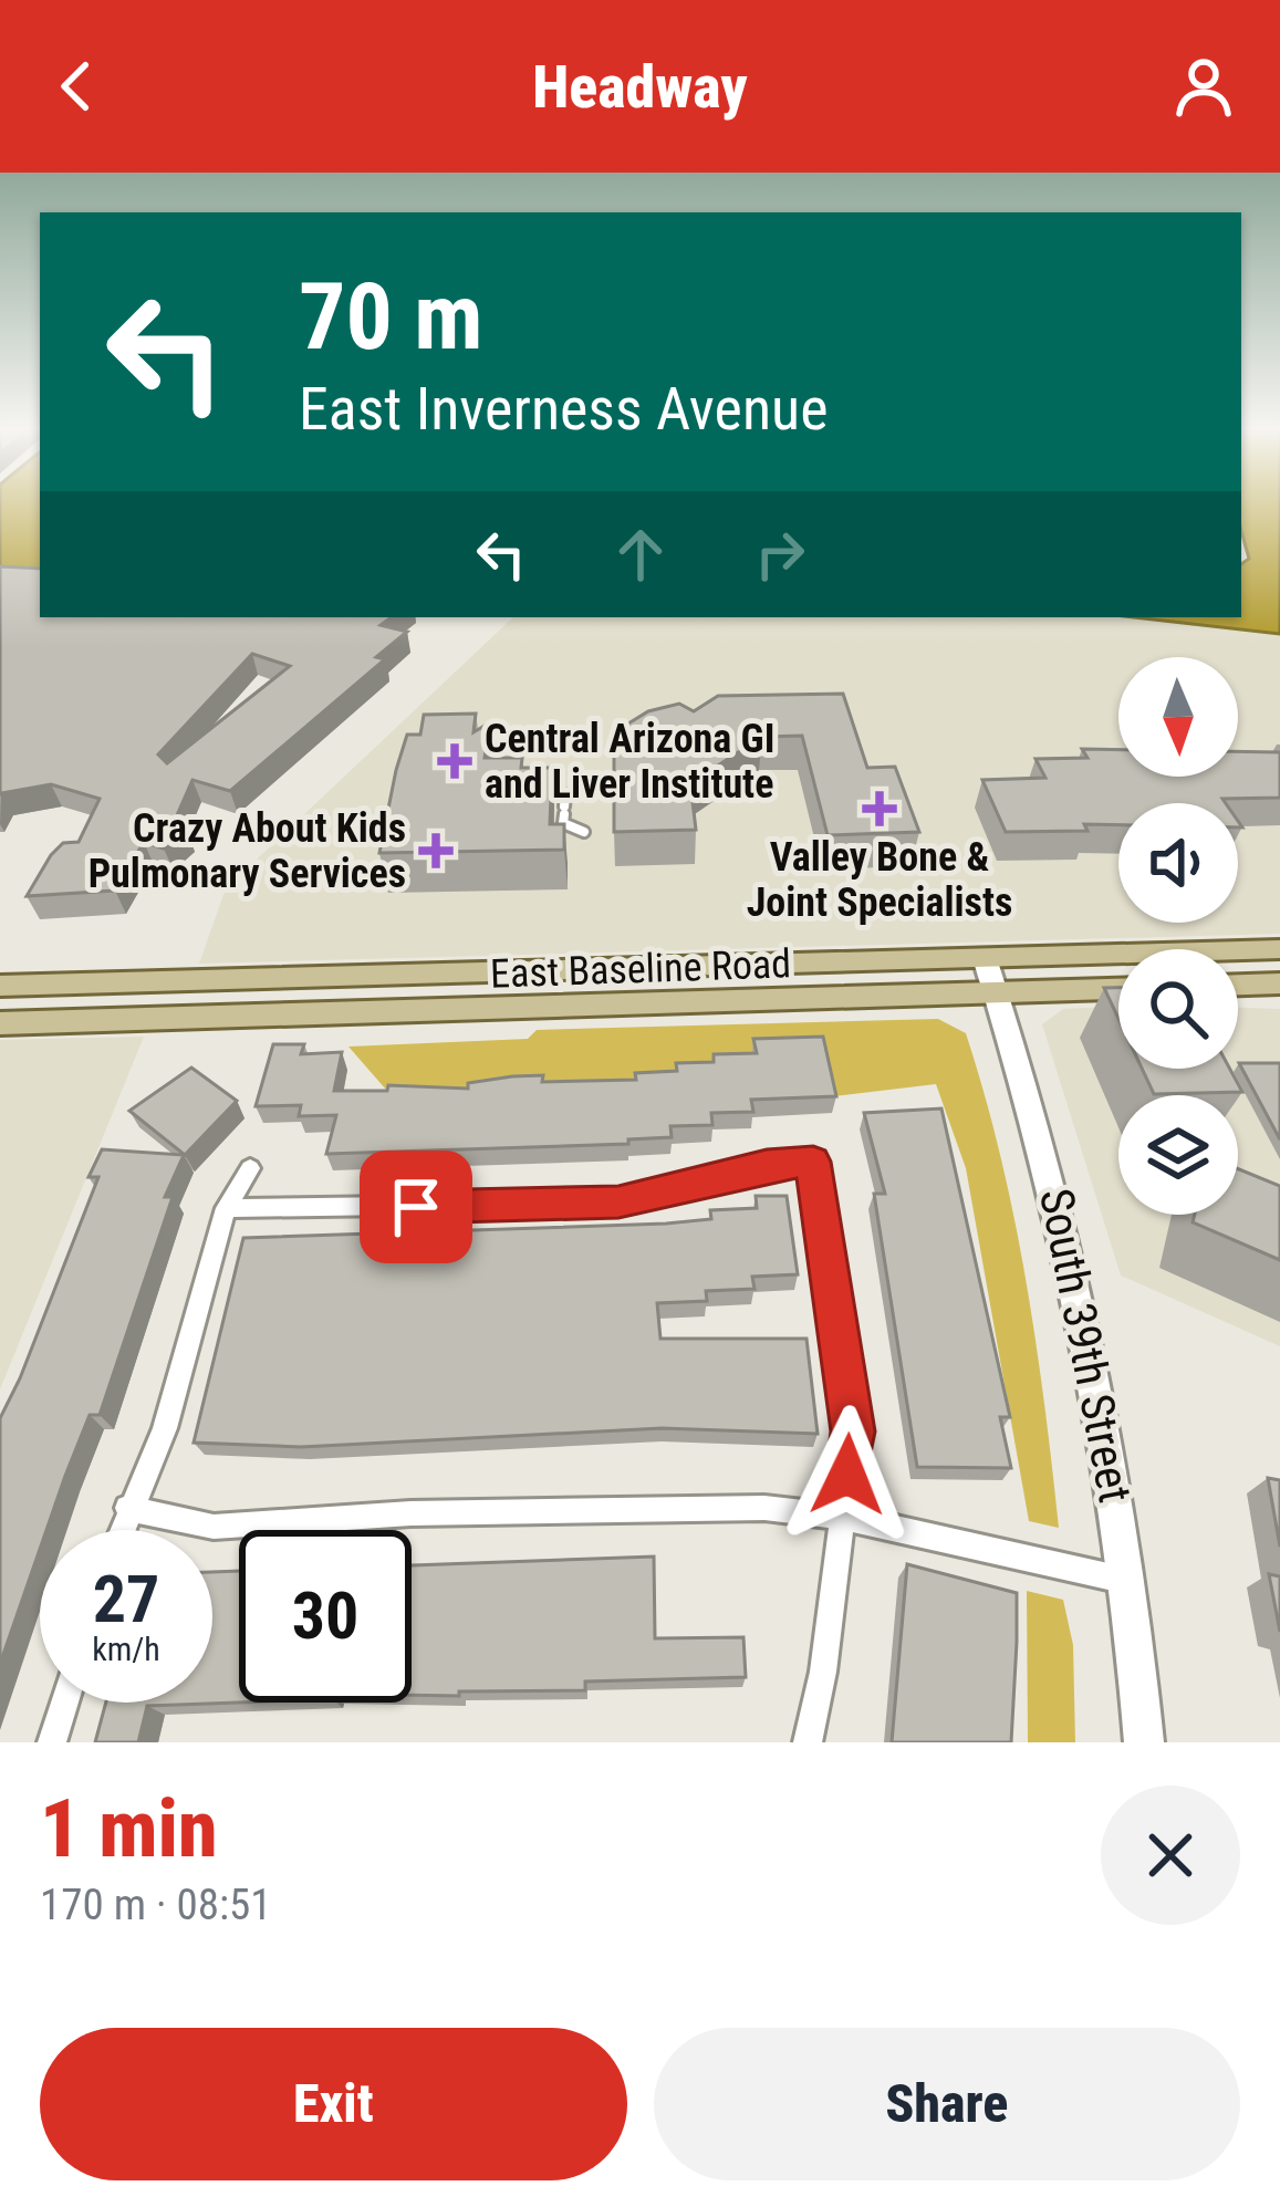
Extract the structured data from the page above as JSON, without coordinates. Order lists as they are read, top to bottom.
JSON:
{
  "streets": {
    "main road": ["East Baseline Road"],
    "street": ["South 39th Street"]
  },
  "crossings": [
    ["East Baseline Road", "South 39th Street"]
  ],
  "places": {
    "health": ["Central Arizona GI and Liver Institute", "Valley Bone & Joint Specialists", "Crazy About Kids Pulmonary Services"]
  },
  "north": "bottom",
  "page": {
    "header": "Headway",
    "turn": ["70 m", "East Inverness Avenue"],
    "speed": "27 km/h",
    "limit": "30",
    "heading": ["1 min", "170 m · 08:51"],
    "buttons": ["Exit", "Share"]
  }
}
